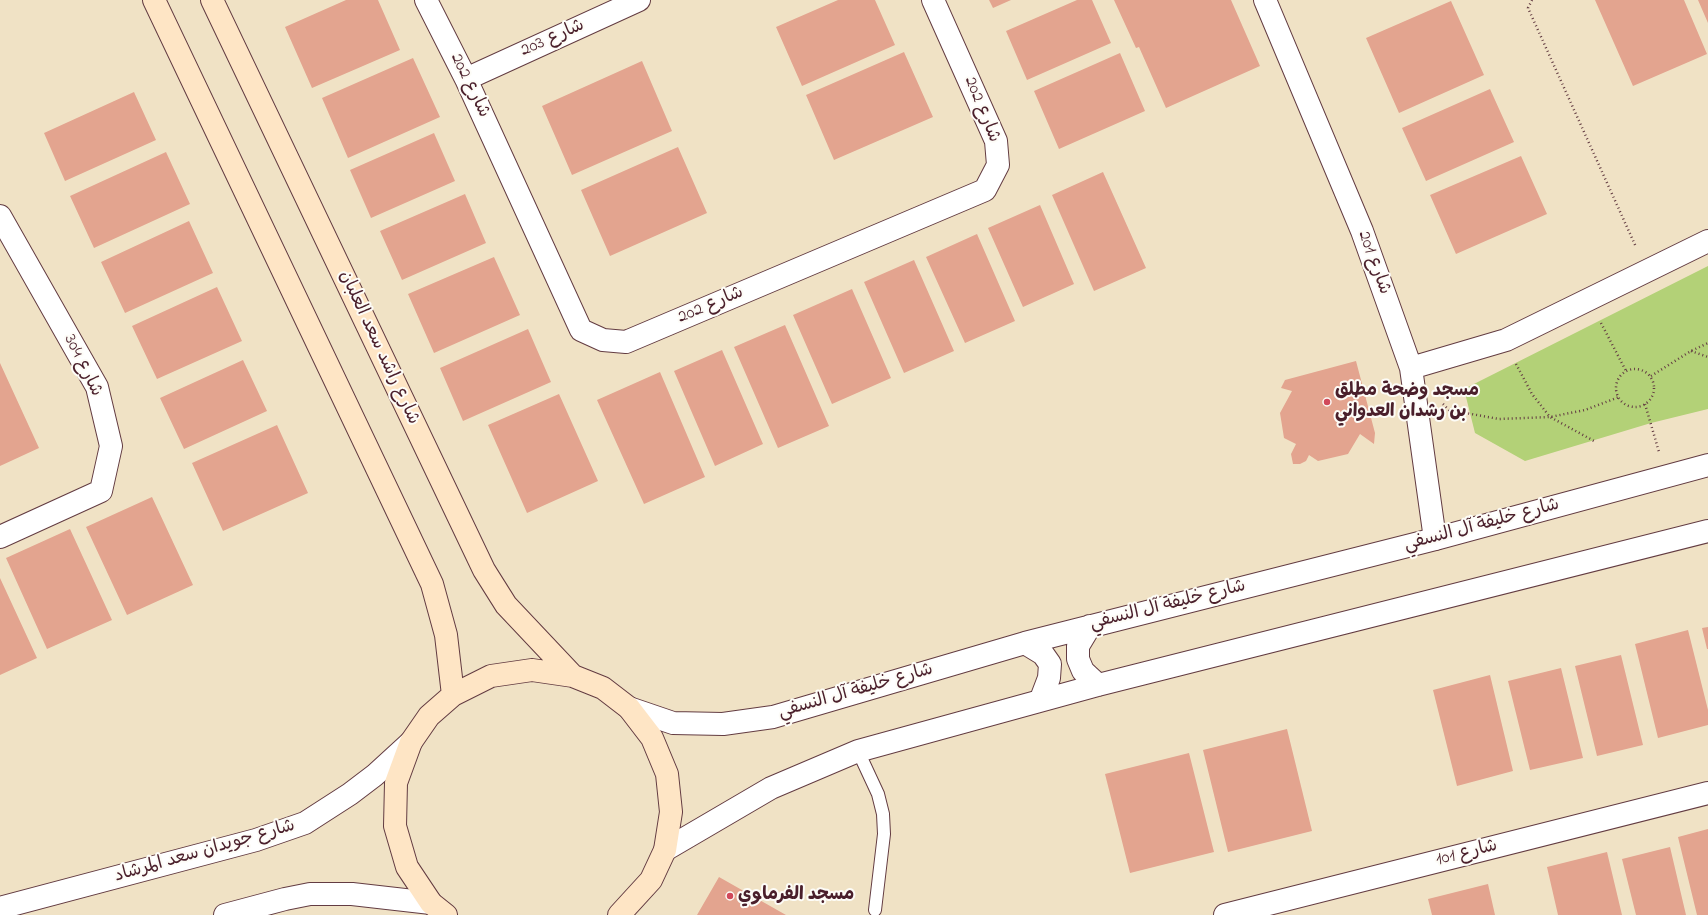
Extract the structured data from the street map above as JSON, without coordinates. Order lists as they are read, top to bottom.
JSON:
{
  "streets": {
    "main road": ["شارع راشد سعد العلبان"],
    "street": [
      "شارع 203",
      "شارع 202",
      "شارع 201",
      "شارع 304",
      "شارع خليفة آل النسفي",
      "شارع جويدان سعد المرشاد",
      "شارع 101"
    ]
  },
  "crossings": [
    ["شارع 203", "شارع 202"],
    ["شارع 201", "شارع خليفة آل النسفي"]
  ],
  "places": ["مسجد وضحة مطلق بن رشدان العدواني", "مسجد الفرماوي"]
}
